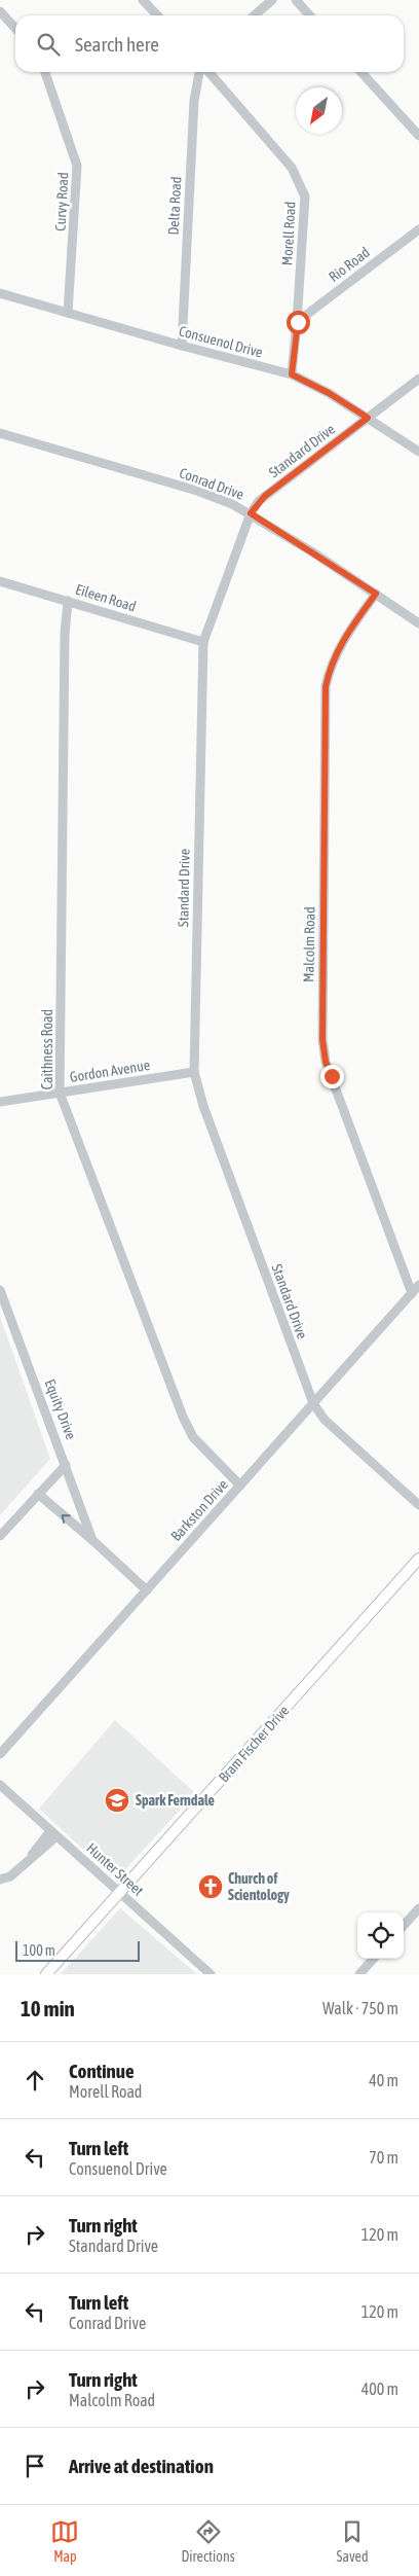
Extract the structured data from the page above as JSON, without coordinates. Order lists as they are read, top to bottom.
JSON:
{
  "streets": {
    "main road": ["Bram Fischer Drive"],
    "street": [
      "Curvy Road",
      "Delta Road",
      "Morell Road",
      "Rio Road",
      "Consuenol Drive",
      "Standard Drive",
      "Conrad Drive",
      "Eileen Road",
      "Malcolm Road",
      "Caithness Road",
      "Gordon Avenue",
      "Equity Drive",
      "Barkston Drive",
      "Hunter Street"
    ]
  },
  "crossings": [
    ["Curvy Road", "Consuenol Drive"],
    ["Delta Road", "Consuenol Drive"],
    ["Morell Road", "Rio Road"],
    ["Morell Road", "Consuenol Drive"],
    ["Consuenol Drive", "Standard Drive"],
    ["Standard Drive", "Conrad Drive"],
    ["Standard Drive", "Eileen Road"],
    ["Standard Drive", "Gordon Avenue"],
    ["Standard Drive", "Barkston Drive"],
    ["Conrad Drive", "Malcolm Road"],
    ["Eileen Road", "Caithness Road"],
    ["Malcolm Road", "Barkston Drive"],
    ["Caithness Road", "Gordon Avenue"],
    ["Caithness Road", "Barkston Drive"],
    ["Equity Drive", "Barkston Drive"],
    ["Bram Fischer Drive", "Hunter Street"]
  ],
  "places": {
    "school or university": ["Spark Ferndale"],
    "church": ["Church of Scientology"]
  },
  "scale_bar": "100 m",
  "north": "bottom left",
  "page": {
    "search": "Search here",
    "scale": "100 m",
    "heading": ["10 min", "Walk · 750 m"],
    "list": [
      ["Continue", "Morell Road", "40 m"],
      ["Turn left", "Consuenol Drive", "70 m"],
      ["Turn right", "Standard Drive", "120 m"],
      ["Turn left", "Conrad Drive", "120 m"],
      ["Turn right", "Malcolm Road", "400 m"],
      "Arrive at destination"
    ],
    "nav": ["Map", "Directions", "Saved"]
  }
}
